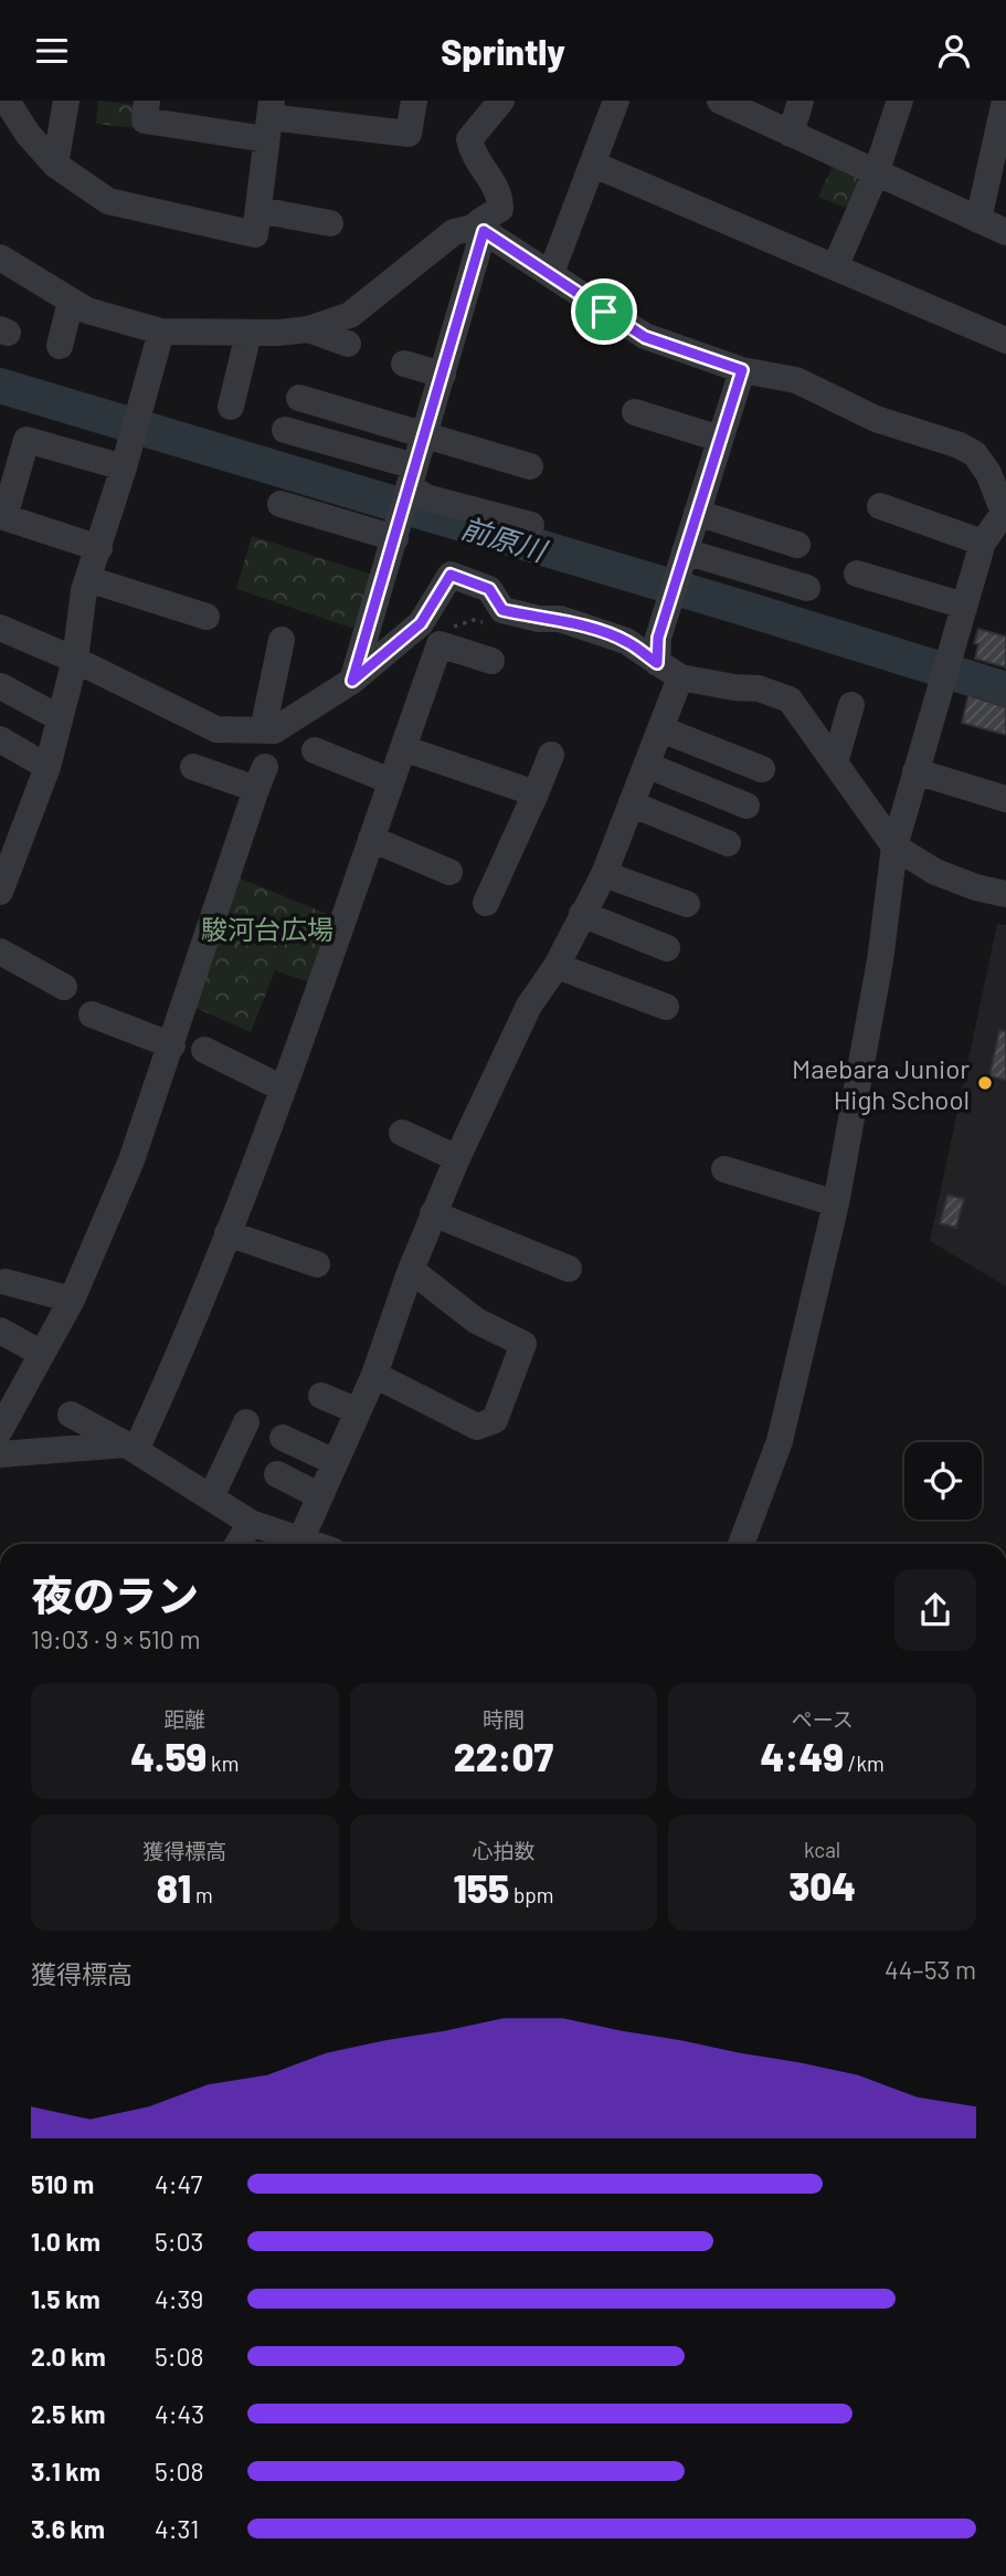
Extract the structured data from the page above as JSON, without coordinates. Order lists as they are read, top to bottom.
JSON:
{
  "water": ["前原川"],
  "parks": ["駿河台広場"],
  "places": ["Maebara Junior High School"],
  "page": {
    "header": "Sprintly",
    "heading": ["夜のラン", "19:03 · 9 × 510 m"],
    "stats": [
      ["距離", "4.59 km"],
      ["時間", "22:07"],
      ["ペース", "4:49 /km"],
      ["獲得標高", "81 m"],
      ["心拍数", "155 bpm"],
      ["kcal", "304"]
    ],
    "chart": ["獲得標高", "44–53 m"],
    "list": [
      {
        "name": "510 m",
        "note": "4:47"
      },
      {
        "name": "1.0 km",
        "note": "5:03"
      },
      {
        "name": "1.5 km",
        "note": "4:39"
      },
      {
        "name": "2.0 km",
        "note": "5:08"
      },
      {
        "name": "2.5 km",
        "note": "4:43"
      },
      {
        "name": "3.1 km",
        "note": "5:08"
      },
      {
        "name": "3.6 km",
        "note": "4:31"
      }
    ]
  }
}
